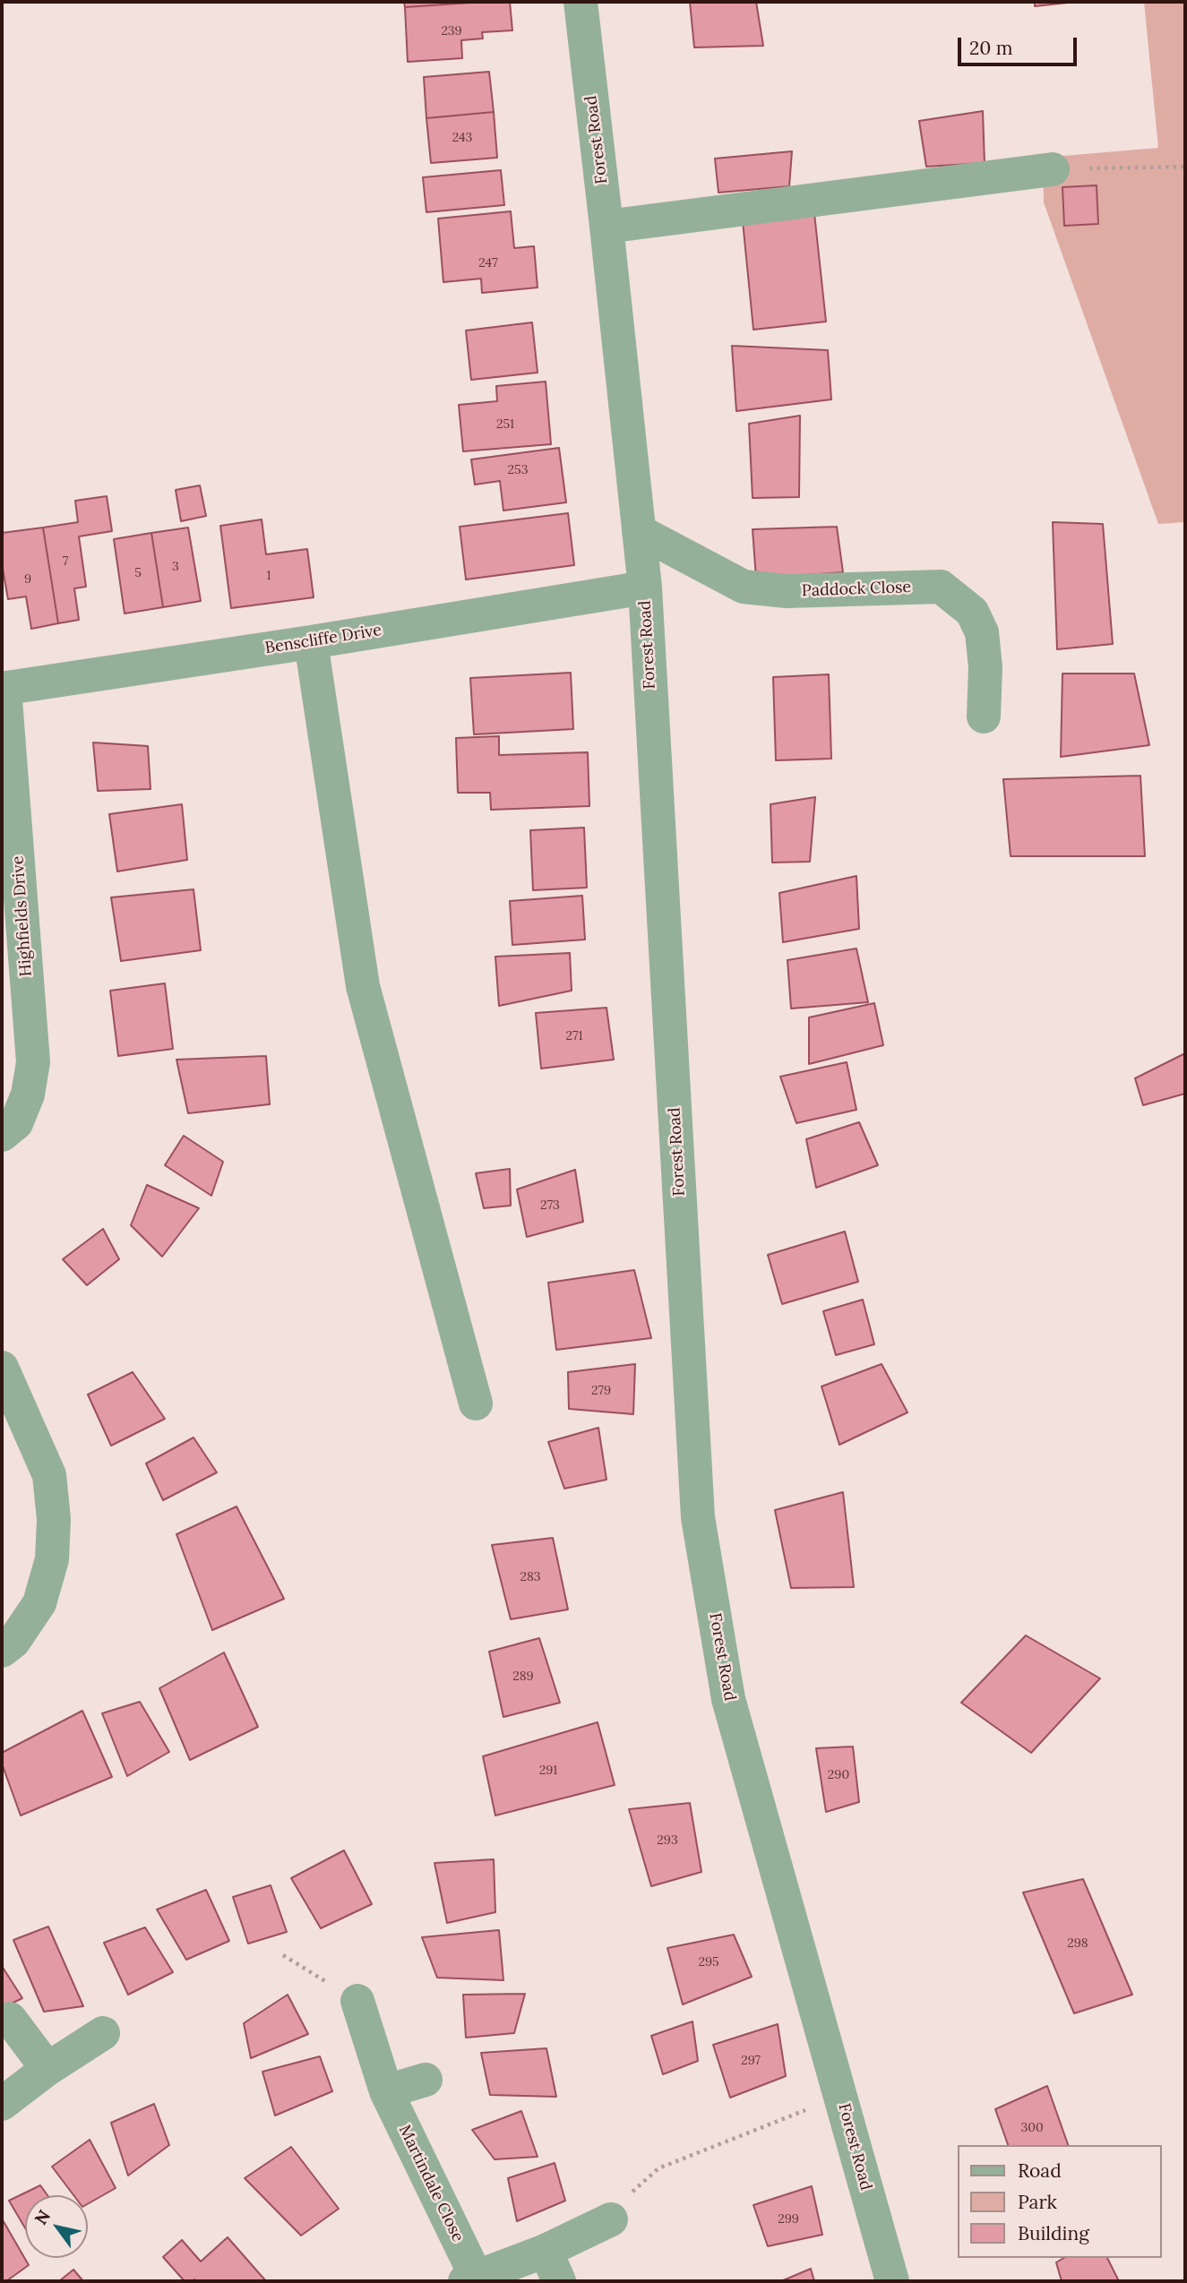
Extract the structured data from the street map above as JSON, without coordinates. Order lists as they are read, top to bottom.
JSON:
{
  "streets": {
    "street": [
      "Forest Road",
      "Paddock Close",
      "Benscliffe Drive",
      "Highfields Drive",
      "Martindale Close"
    ]
  },
  "crossings": [
    ["Forest Road", "Paddock Close"],
    ["Forest Road", "Benscliffe Drive"],
    ["Benscliffe Drive", "Highfields Drive"]
  ],
  "house_numbers": [
    "239",
    "243",
    "247",
    "251",
    "253",
    "7",
    "3",
    "5",
    "1",
    "9",
    "271",
    "273",
    "279",
    "283",
    "289",
    "291",
    "290",
    "293",
    "298",
    "295",
    "297",
    "300",
    "299"
  ],
  "legend": ["Road", "Park", "Building"],
  "scale_bar": "20 m",
  "north": "top left"
}
